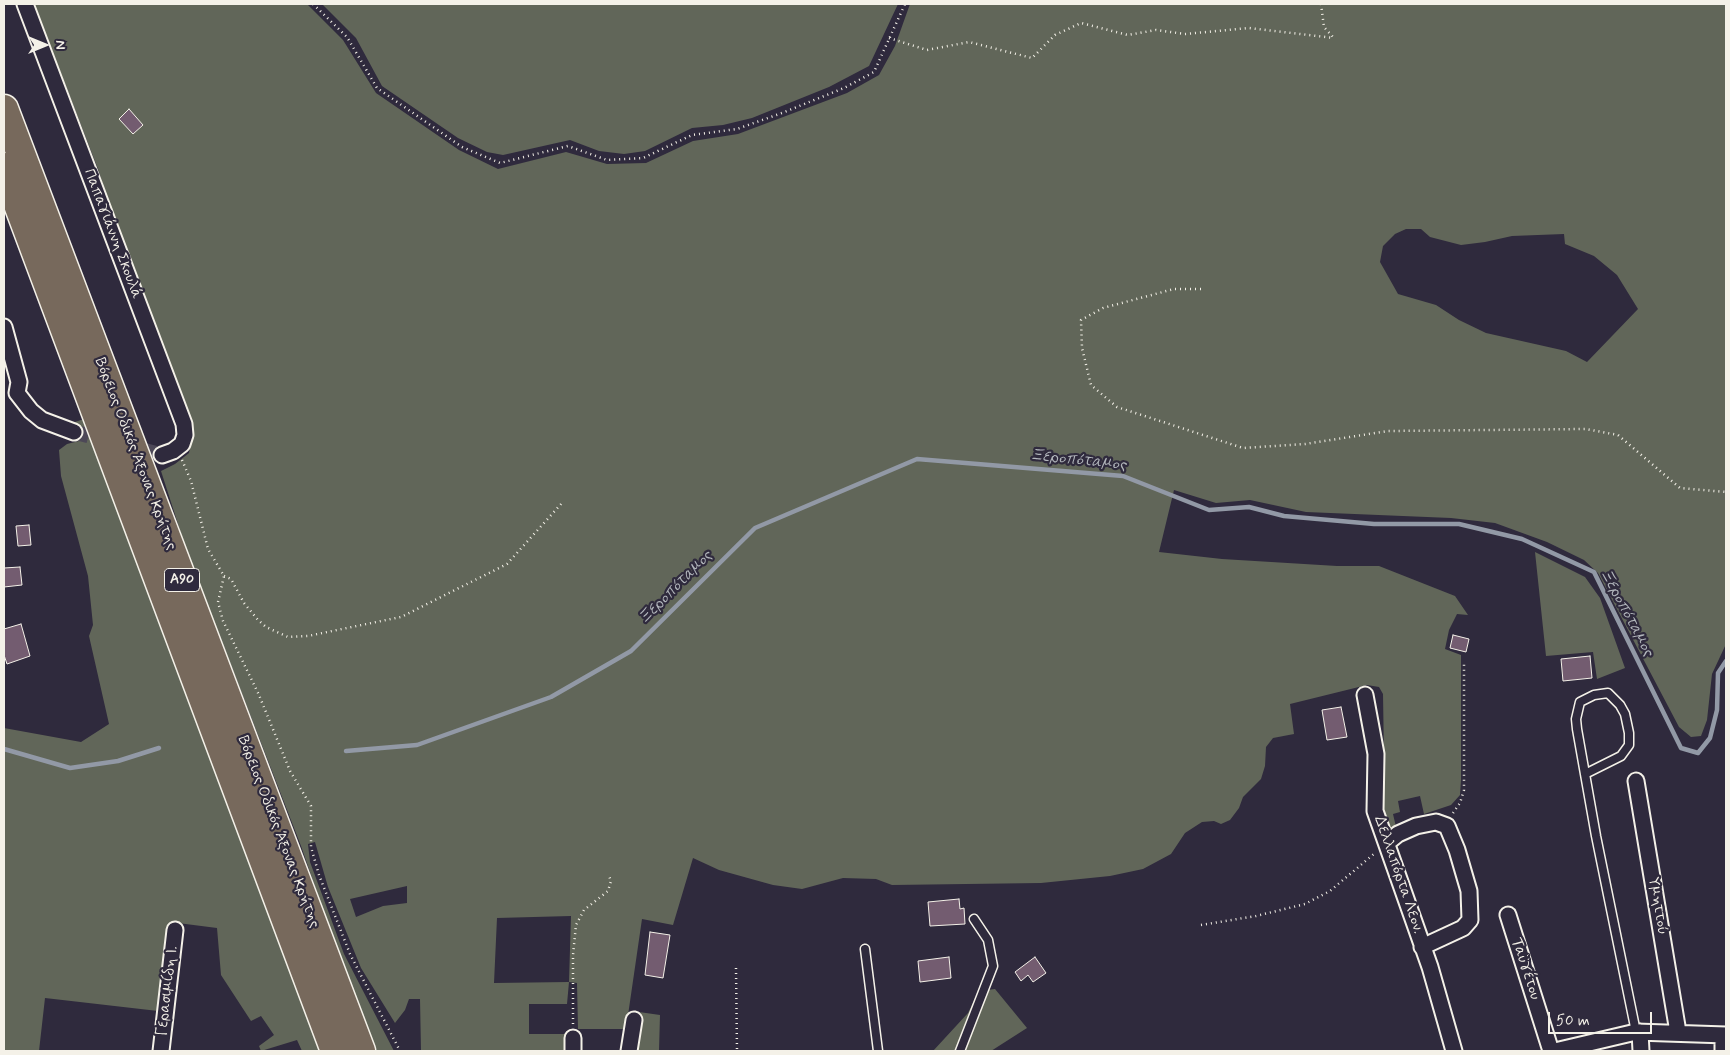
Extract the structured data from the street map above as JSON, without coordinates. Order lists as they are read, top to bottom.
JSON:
{
  "streets": {
    "highway": ["Βόρειος Οδικός Άξονας Κρήτης", "Α90"],
    "street": [
      "Παπαγιάννη Σκουλά",
      "Δελλαπόρτα Λεον.",
      "Υμηττού",
      "Ταϋγέτου",
      "Γερασιμίδη Ι."
    ]
  },
  "water": ["Ξεροπόταμος"],
  "scale_bar": "50 m",
  "north": "right"
}
